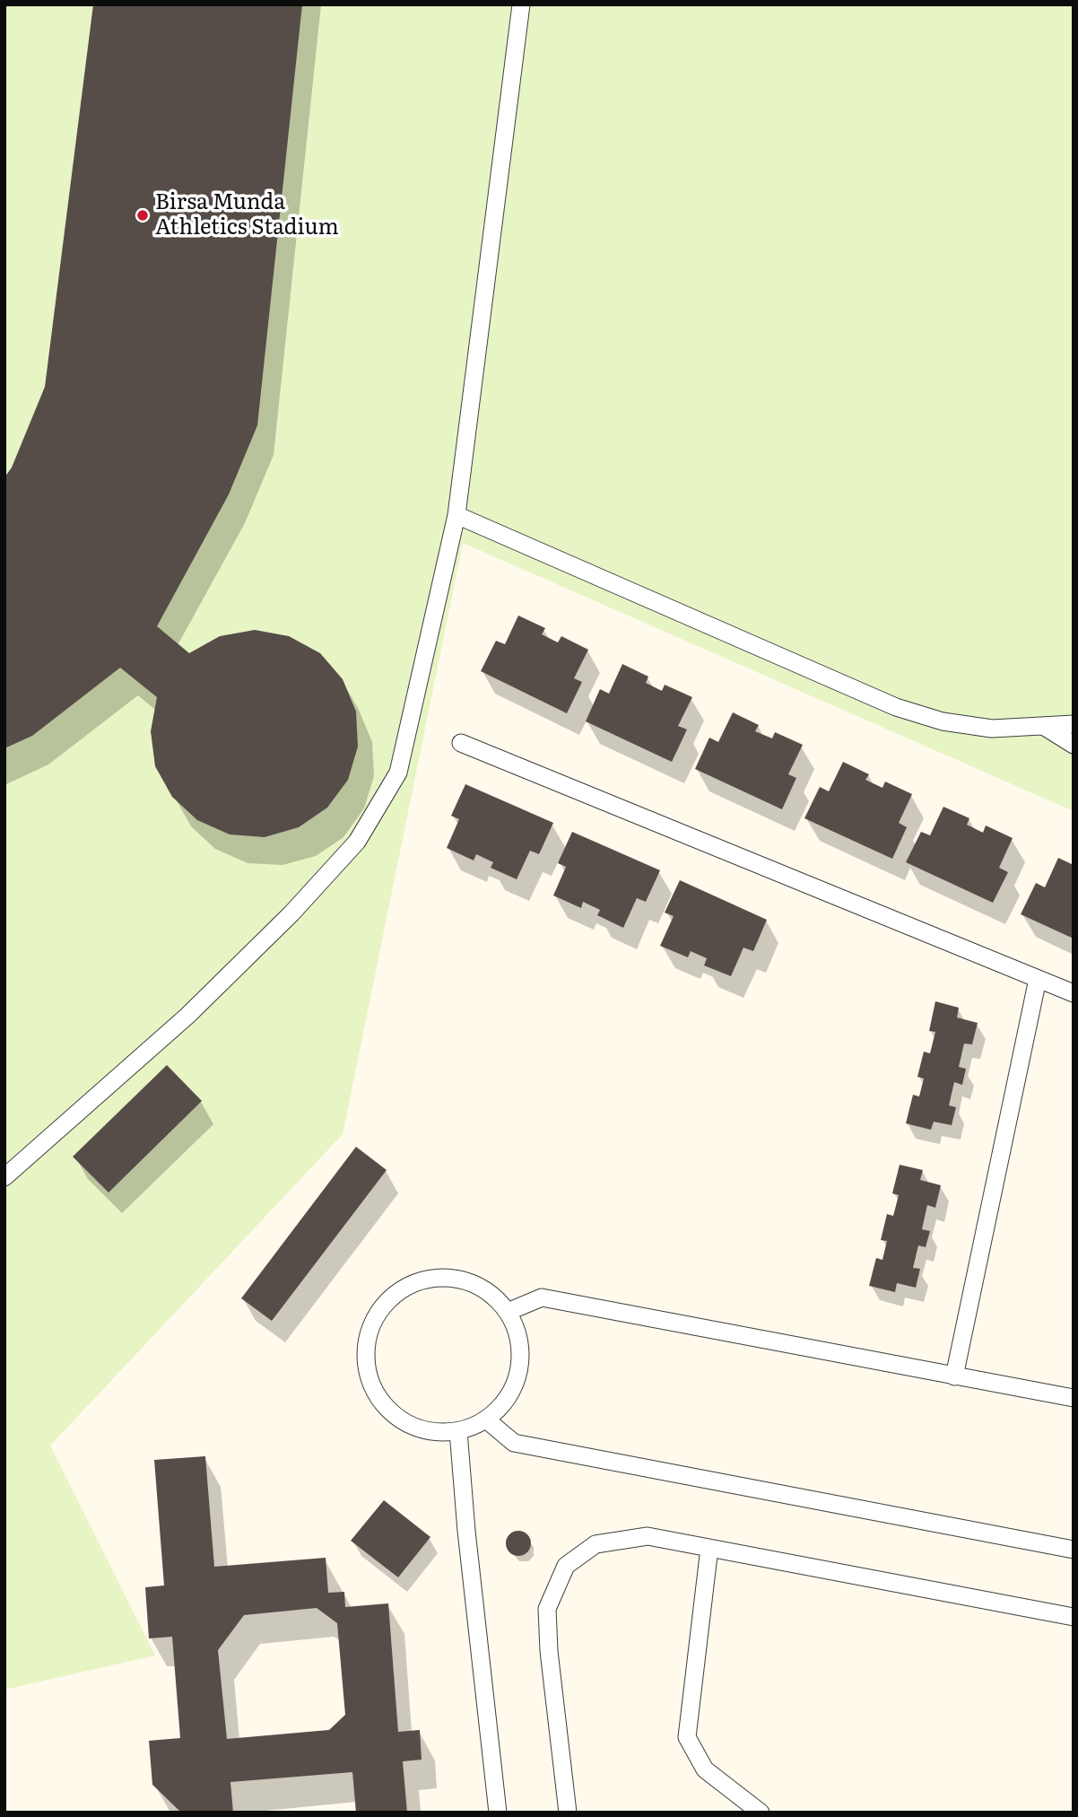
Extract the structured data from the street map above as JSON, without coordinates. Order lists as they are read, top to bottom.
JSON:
{
  "places": ["Birsa Munda Athletics Stadium"]
}
